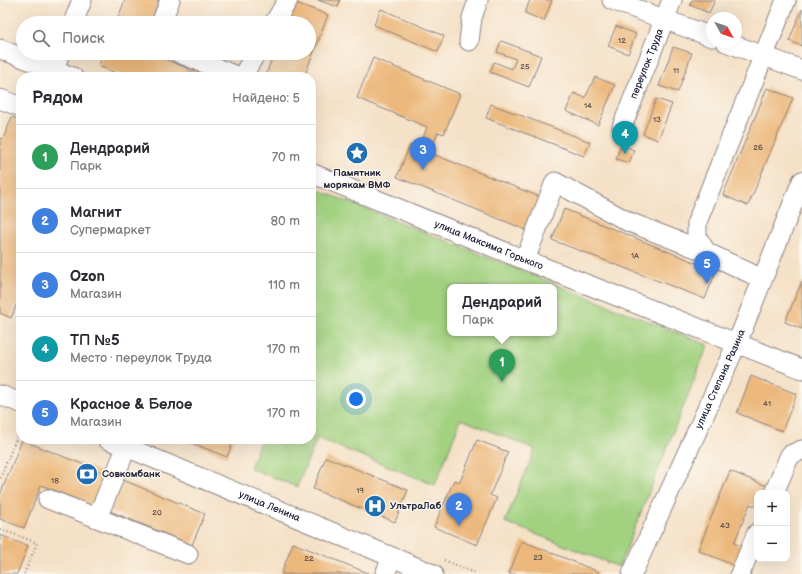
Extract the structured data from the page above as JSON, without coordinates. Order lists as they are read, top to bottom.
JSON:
{
  "streets": {
    "street": [
      "переулок Труда",
      "улица Максима Горького",
      "улица Степана Разина",
      "улица Ленина"
    ]
  },
  "crossings": [
    ["улица Максима Горького", "улица Степана Разина"]
  ],
  "places": {
    "place": ["Памятник морякам ВМФ"],
    "bank": ["Совкомбанк"],
    "hospital": ["УльтраЛаб"]
  },
  "house_numbers": [
    "12",
    "25",
    "11",
    "14",
    "13",
    "26",
    "1А",
    "41",
    "18",
    "19",
    "20",
    "43",
    "23",
    "22"
  ],
  "north": "bottom right",
  "page": {
    "search": "Поиск",
    "heading": ["Рядом", "Найдено: 5"],
    "pins": [
      "4",
      "3",
      "5",
      "1",
      "2"
    ],
    "list": [
      {
        "mark": "1",
        "name": "Дендрарий",
        "note": "Парк",
        "value": "70 m"
      },
      {
        "mark": "2",
        "name": "Магнит",
        "note": "Супермаркет",
        "value": "80 m"
      },
      {
        "mark": "3",
        "name": "Ozon",
        "note": "Магазин",
        "value": "110 m"
      },
      {
        "mark": "4",
        "name": "ТП №5",
        "note": "Место · переулок Труда",
        "value": "170 m"
      },
      {
        "mark": "5",
        "name": "Красное & Белое",
        "note": "Магазин",
        "value": "170 m"
      }
    ],
    "popup": ["Дендрарий", "Парк"],
    "map_buttons": ["+", "−"]
  }
}
